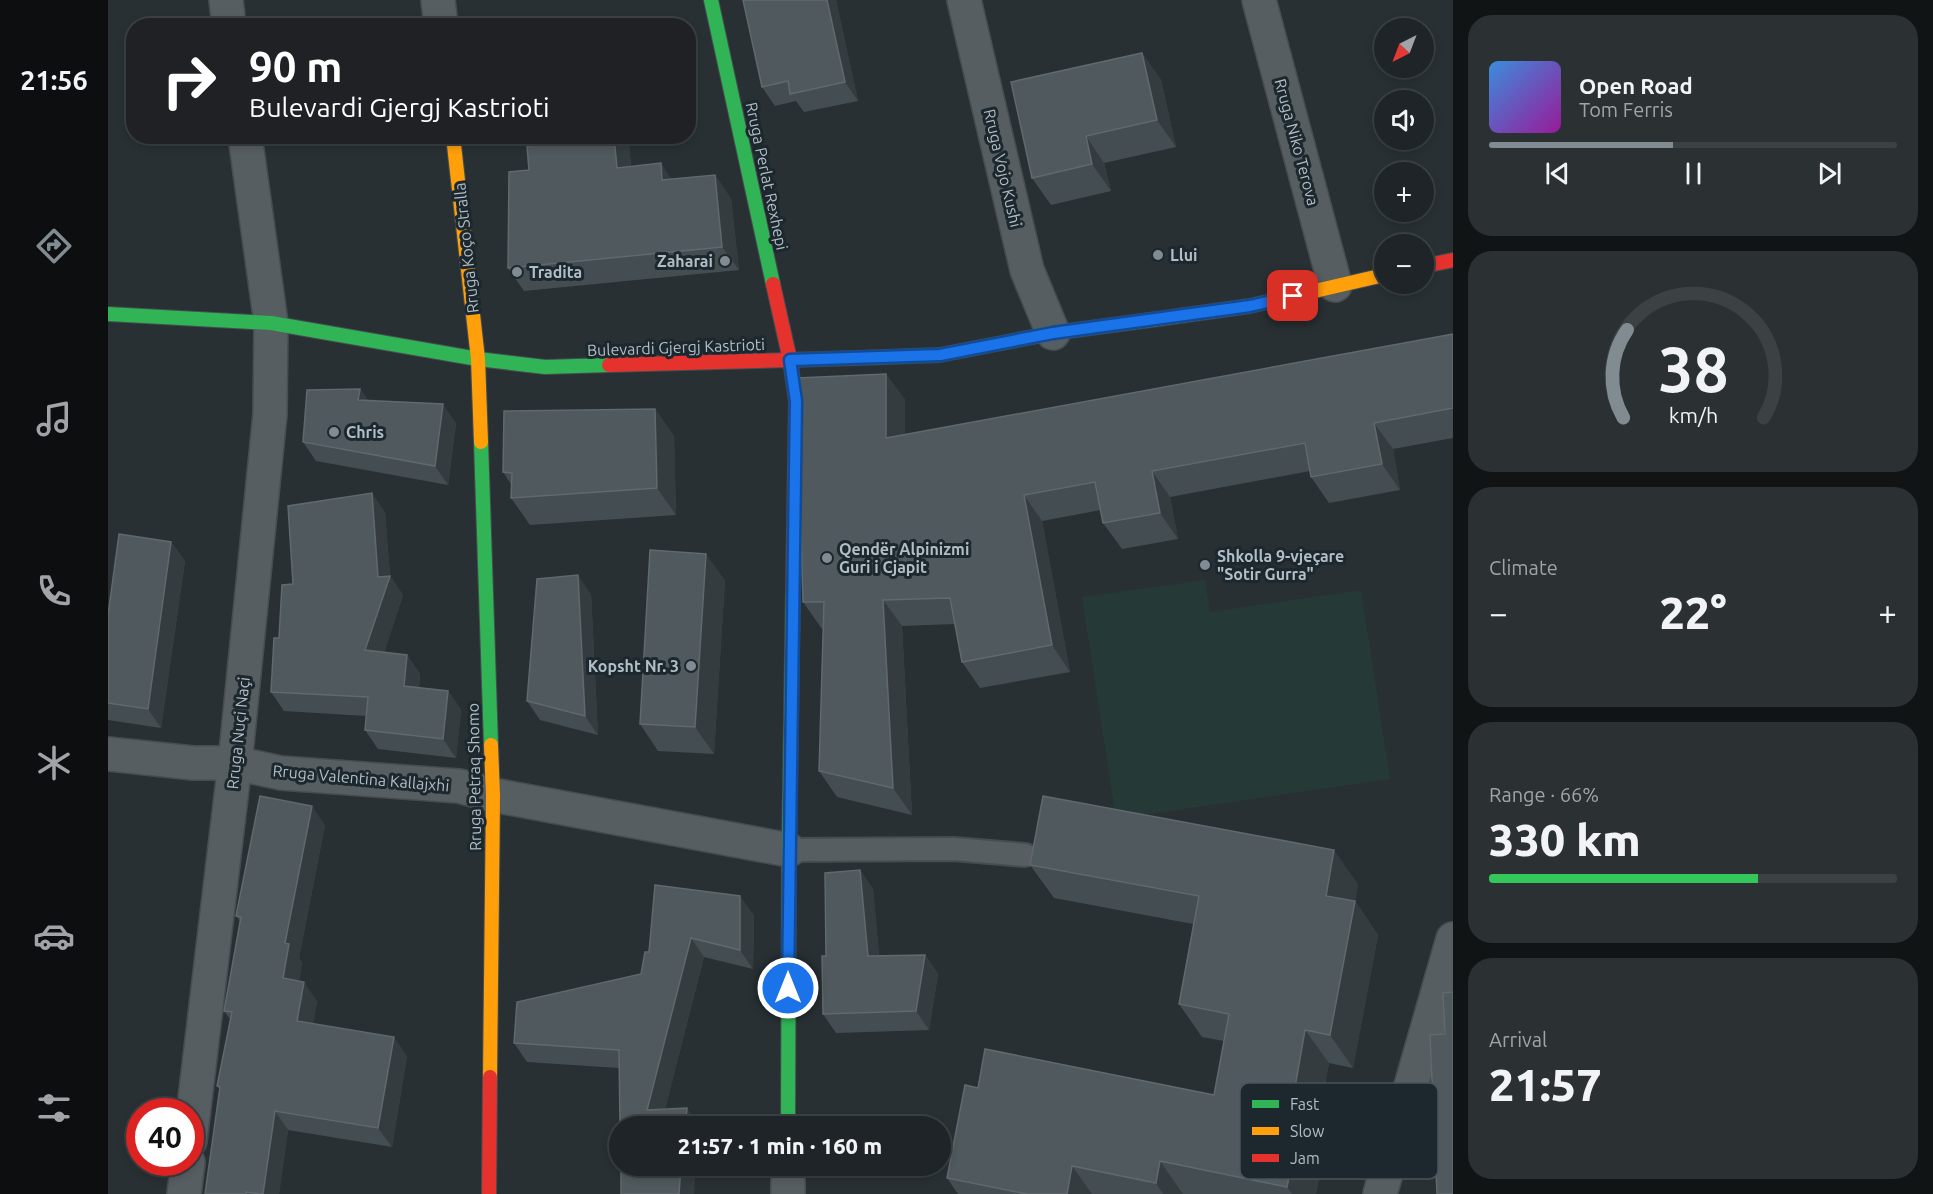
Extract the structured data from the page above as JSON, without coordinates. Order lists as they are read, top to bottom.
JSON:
{
  "streets": {
    "street": [
      "Rruga Niko Terova",
      "Rruga Vojo Kushi",
      "Rruga Perlat Rexhepi",
      "Rruga Koço Stralla",
      "Bulevardi Gjergj Kastrioti",
      "Rruga Nuçi Naçi",
      "Rruga Petraq Shomo",
      "Rruga Valentina Kallajxhi"
    ]
  },
  "crossings": [
    ["Rruga Niko Terova", "Bulevardi Gjergj Kastrioti"],
    ["Rruga Vojo Kushi", "Bulevardi Gjergj Kastrioti"],
    ["Rruga Perlat Rexhepi", "Bulevardi Gjergj Kastrioti"],
    ["Rruga Perlat Rexhepi", "Rruga Valentina Kallajxhi"],
    ["Rruga Koço Stralla", "Bulevardi Gjergj Kastrioti"],
    ["Rruga Koço Stralla", "Rruga Petraq Shomo"],
    ["Bulevardi Gjergj Kastrioti", "Rruga Nuçi Naçi"],
    ["Bulevardi Gjergj Kastrioti", "Rruga Petraq Shomo"],
    ["Rruga Nuçi Naçi", "Rruga Valentina Kallajxhi"],
    ["Rruga Petraq Shomo", "Rruga Valentina Kallajxhi"]
  ],
  "places": [
    "Llui",
    "Zaharai",
    "Tradita",
    "Chris",
    "Qendër Alpinizmi Guri i Cjapit",
    "Shkolla 9-vjeçare \"Sotir Gurra\"",
    "Kopsht Nr. 3"
  ],
  "legend": ["Fast", "Slow", "Jam"],
  "north": "bottom left",
  "page": {
    "tabs": "21:56",
    "map_buttons": ["+", "−"],
    "turn": ["90 m", "Bulevardi Gjergj Kastrioti"],
    "song": ["Open Road", "Tom Ferris"],
    "tile": [
      "Climate",
      ["Range · 66%", "330 km"],
      ["Arrival", "21:57"]
    ],
    "heat": ["−", "22°", "+"],
    "limit": "40",
    "trip": "21:57 · 1 min · 160 m",
    "gauge": ["38", "km/h"]
  }
}
